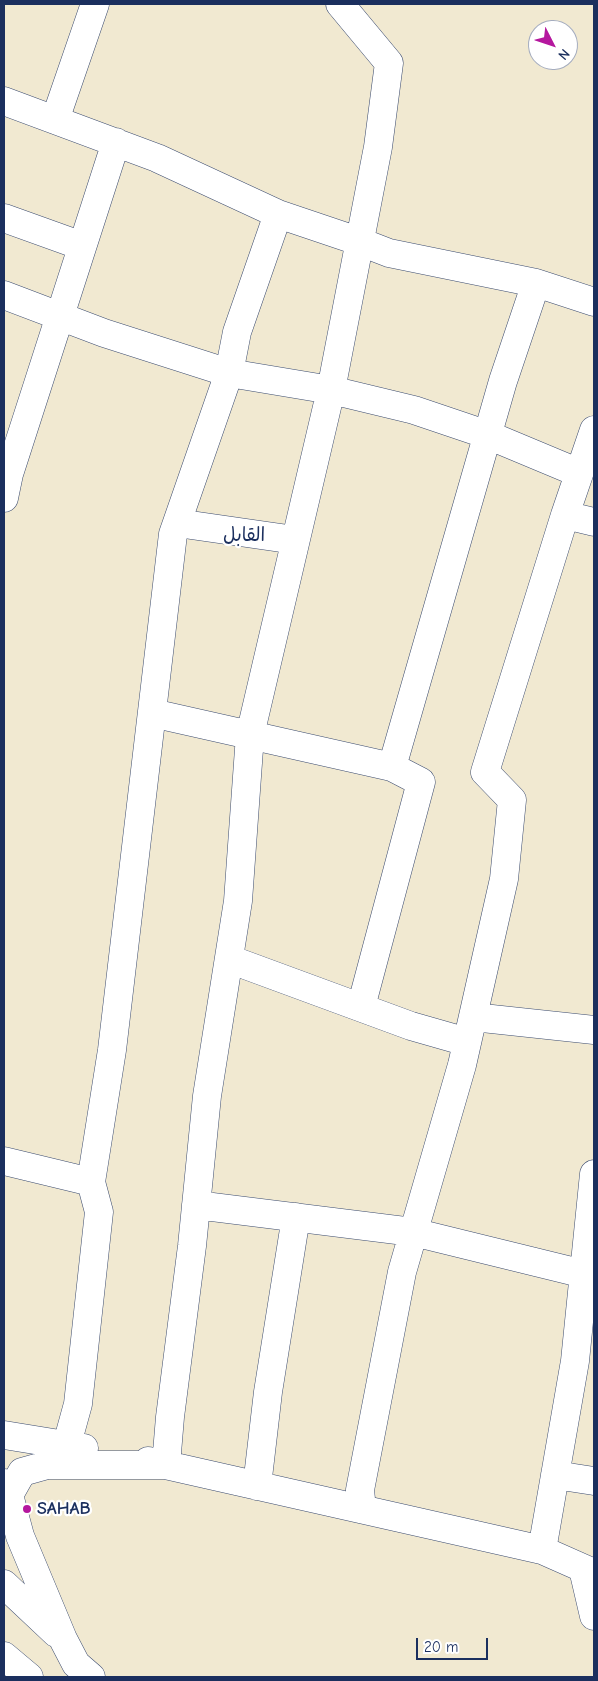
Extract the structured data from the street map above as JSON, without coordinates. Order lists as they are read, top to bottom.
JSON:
{
  "districts": ["القابل"],
  "places": ["SAHAB"],
  "scale_bar": "20 m",
  "north": "bottom right"
}
